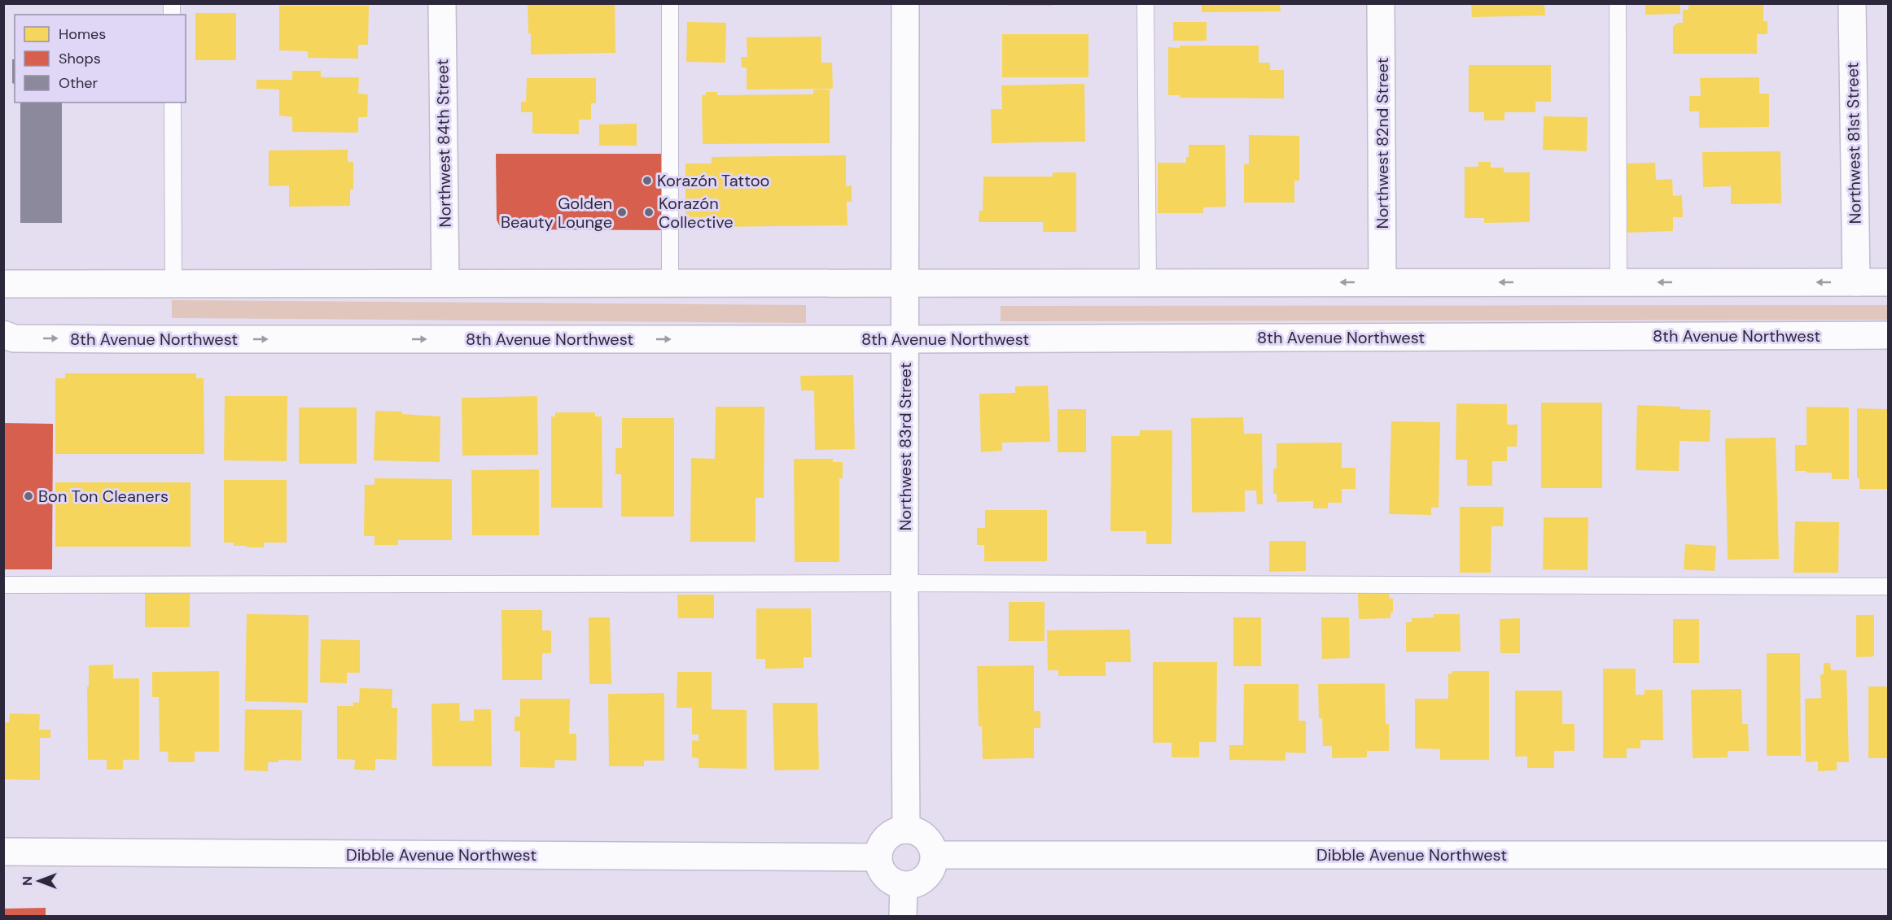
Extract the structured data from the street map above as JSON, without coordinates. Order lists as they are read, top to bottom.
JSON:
{
  "streets": {
    "main road": [
      "Northwest 84th Street",
      "Northwest 82nd Street",
      "Northwest 81st Street",
      "8th Avenue Northwest",
      "Northwest 83rd Street",
      "Dibble Avenue Northwest"
    ]
  },
  "crossings": [
    ["8th Avenue Northwest", "Northwest 83rd Street"],
    ["Northwest 83rd Street", "Dibble Avenue Northwest"]
  ],
  "places": [
    "Korazón Tattoo",
    "Golden Beauty Lounge",
    "Korazón Collective",
    "Bon Ton Cleaners"
  ],
  "legend": ["Homes", "Shops", "Other"],
  "north": "left"
}
